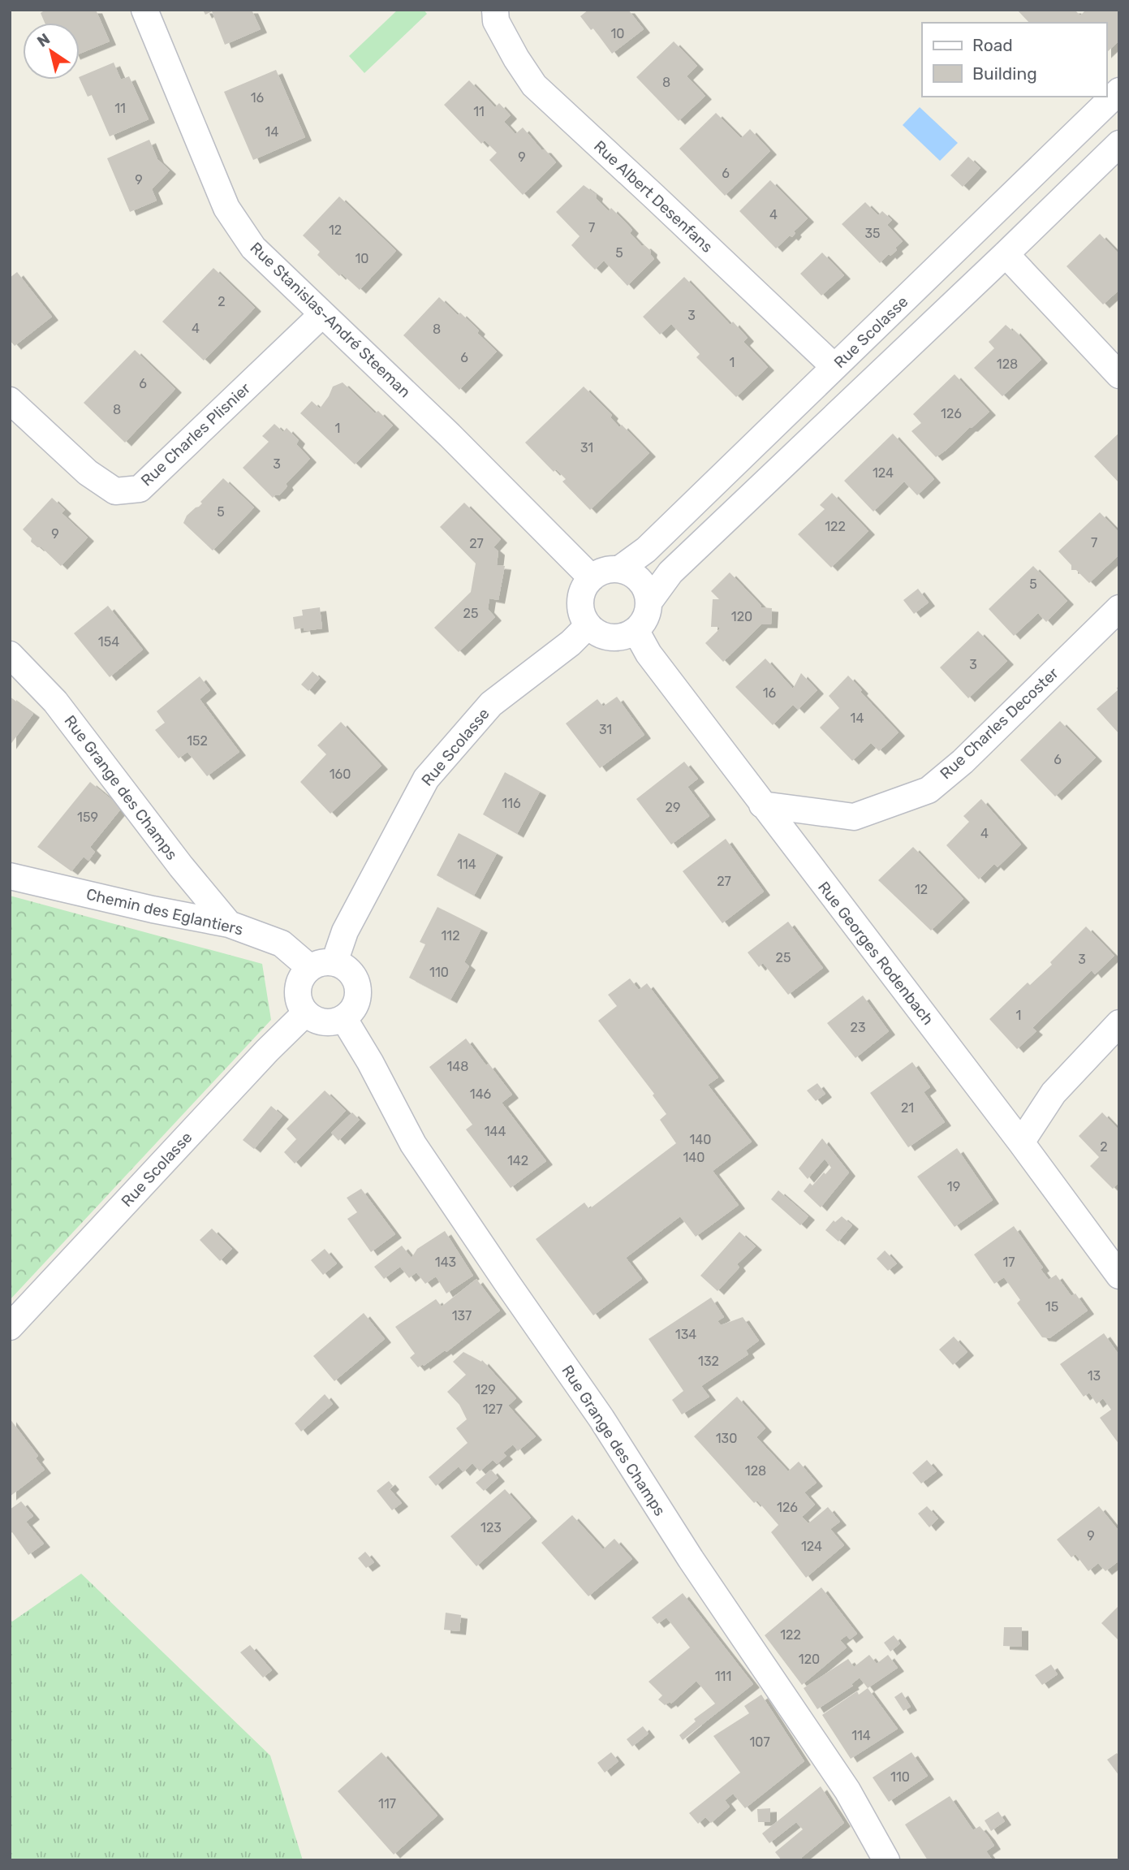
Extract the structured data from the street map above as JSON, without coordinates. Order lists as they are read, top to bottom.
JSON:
{
  "streets": {
    "street": [
      "Rue Albert Desenfans",
      "Rue Stanislas-André Steeman",
      "Rue Scolasse",
      "Rue Charles Plisnier",
      "Rue Charles Decoster",
      "Rue Grange des Champs",
      "Chemin des Eglantiers",
      "Rue Georges Rodenbach"
    ]
  },
  "crossings": [
    ["Rue Albert Desenfans", "Rue Scolasse"],
    ["Rue Stanislas-André Steeman", "Rue Scolasse"],
    ["Rue Stanislas-André Steeman", "Rue Charles Plisnier"],
    ["Rue Stanislas-André Steeman", "Rue Georges Rodenbach"],
    ["Rue Scolasse", "Rue Grange des Champs"],
    ["Rue Scolasse", "Chemin des Eglantiers"],
    ["Rue Scolasse", "Rue Georges Rodenbach"],
    ["Rue Charles Decoster", "Rue Georges Rodenbach"],
    ["Rue Grange des Champs", "Chemin des Eglantiers"]
  ],
  "house_numbers": [
    "10",
    "8",
    "16",
    "11",
    "11",
    "14",
    "9",
    "6",
    "9",
    "4",
    "7",
    "12",
    "35",
    "5",
    "10",
    "2",
    "3",
    "4",
    "8",
    "6",
    "1",
    "128",
    "6",
    "8",
    "126",
    "1",
    "31",
    "3",
    "124",
    "5",
    "122",
    "9",
    "7",
    "27",
    "5",
    "25",
    "120",
    "154",
    "3",
    "16",
    "14",
    "31",
    "152",
    "6",
    "160",
    "116",
    "29",
    "159",
    "4",
    "114",
    "27",
    "12",
    "112",
    "25",
    "3",
    "110",
    "1",
    "23",
    "148",
    "146",
    "21",
    "144",
    "140",
    "2",
    "140",
    "142",
    "19",
    "143",
    "17",
    "15",
    "137",
    "134",
    "132",
    "13",
    "129",
    "127",
    "130",
    "128",
    "126",
    "123",
    "9",
    "124",
    "122",
    "120",
    "111",
    "114",
    "107",
    "110",
    "117"
  ],
  "legend": ["Road", "Building"],
  "north": "top left"
}
